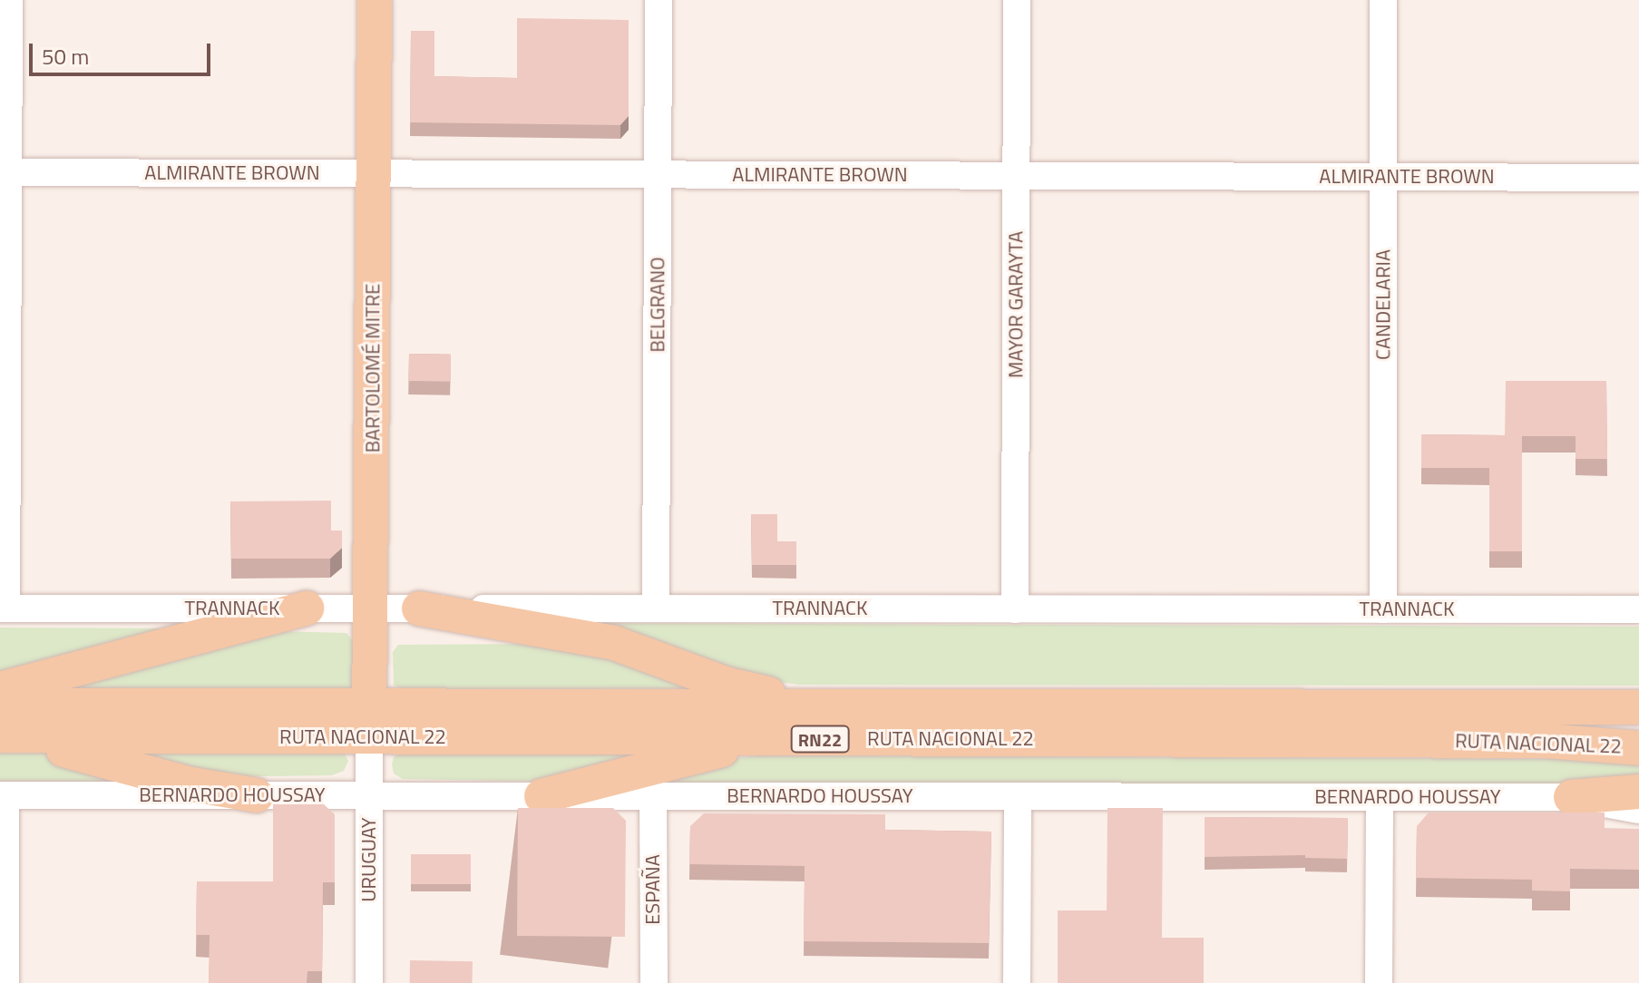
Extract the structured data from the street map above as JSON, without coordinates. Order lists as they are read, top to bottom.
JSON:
{
  "streets": {
    "main road": ["BARTOLOMÉ MITRE", "RUTA NACIONAL 22", "RN22"],
    "street": [
      "ALMIRANTE BROWN",
      "BELGRANO",
      "MAYOR GARAYTA",
      "CANDELARIA",
      "TRANNACK",
      "BERNARDO HOUSSAY",
      "URUGUAY",
      "ESPAÑA"
    ]
  },
  "crossings": [
    ["ALMIRANTE BROWN", "BELGRANO"],
    ["ALMIRANTE BROWN", "MAYOR GARAYTA"],
    ["ALMIRANTE BROWN", "CANDELARIA"],
    ["ALMIRANTE BROWN", "BARTOLOMÉ MITRE"],
    ["BELGRANO", "TRANNACK"],
    ["MAYOR GARAYTA", "TRANNACK"],
    ["CANDELARIA", "TRANNACK"],
    ["BARTOLOMÉ MITRE", "TRANNACK"],
    ["BARTOLOMÉ MITRE", "RUTA NACIONAL 22"],
    ["BARTOLOMÉ MITRE", "URUGUAY"],
    ["RUTA NACIONAL 22", "URUGUAY"],
    ["BERNARDO HOUSSAY", "URUGUAY"],
    ["BERNARDO HOUSSAY", "ESPAÑA"]
  ],
  "scale_bar": "50 m"
}
